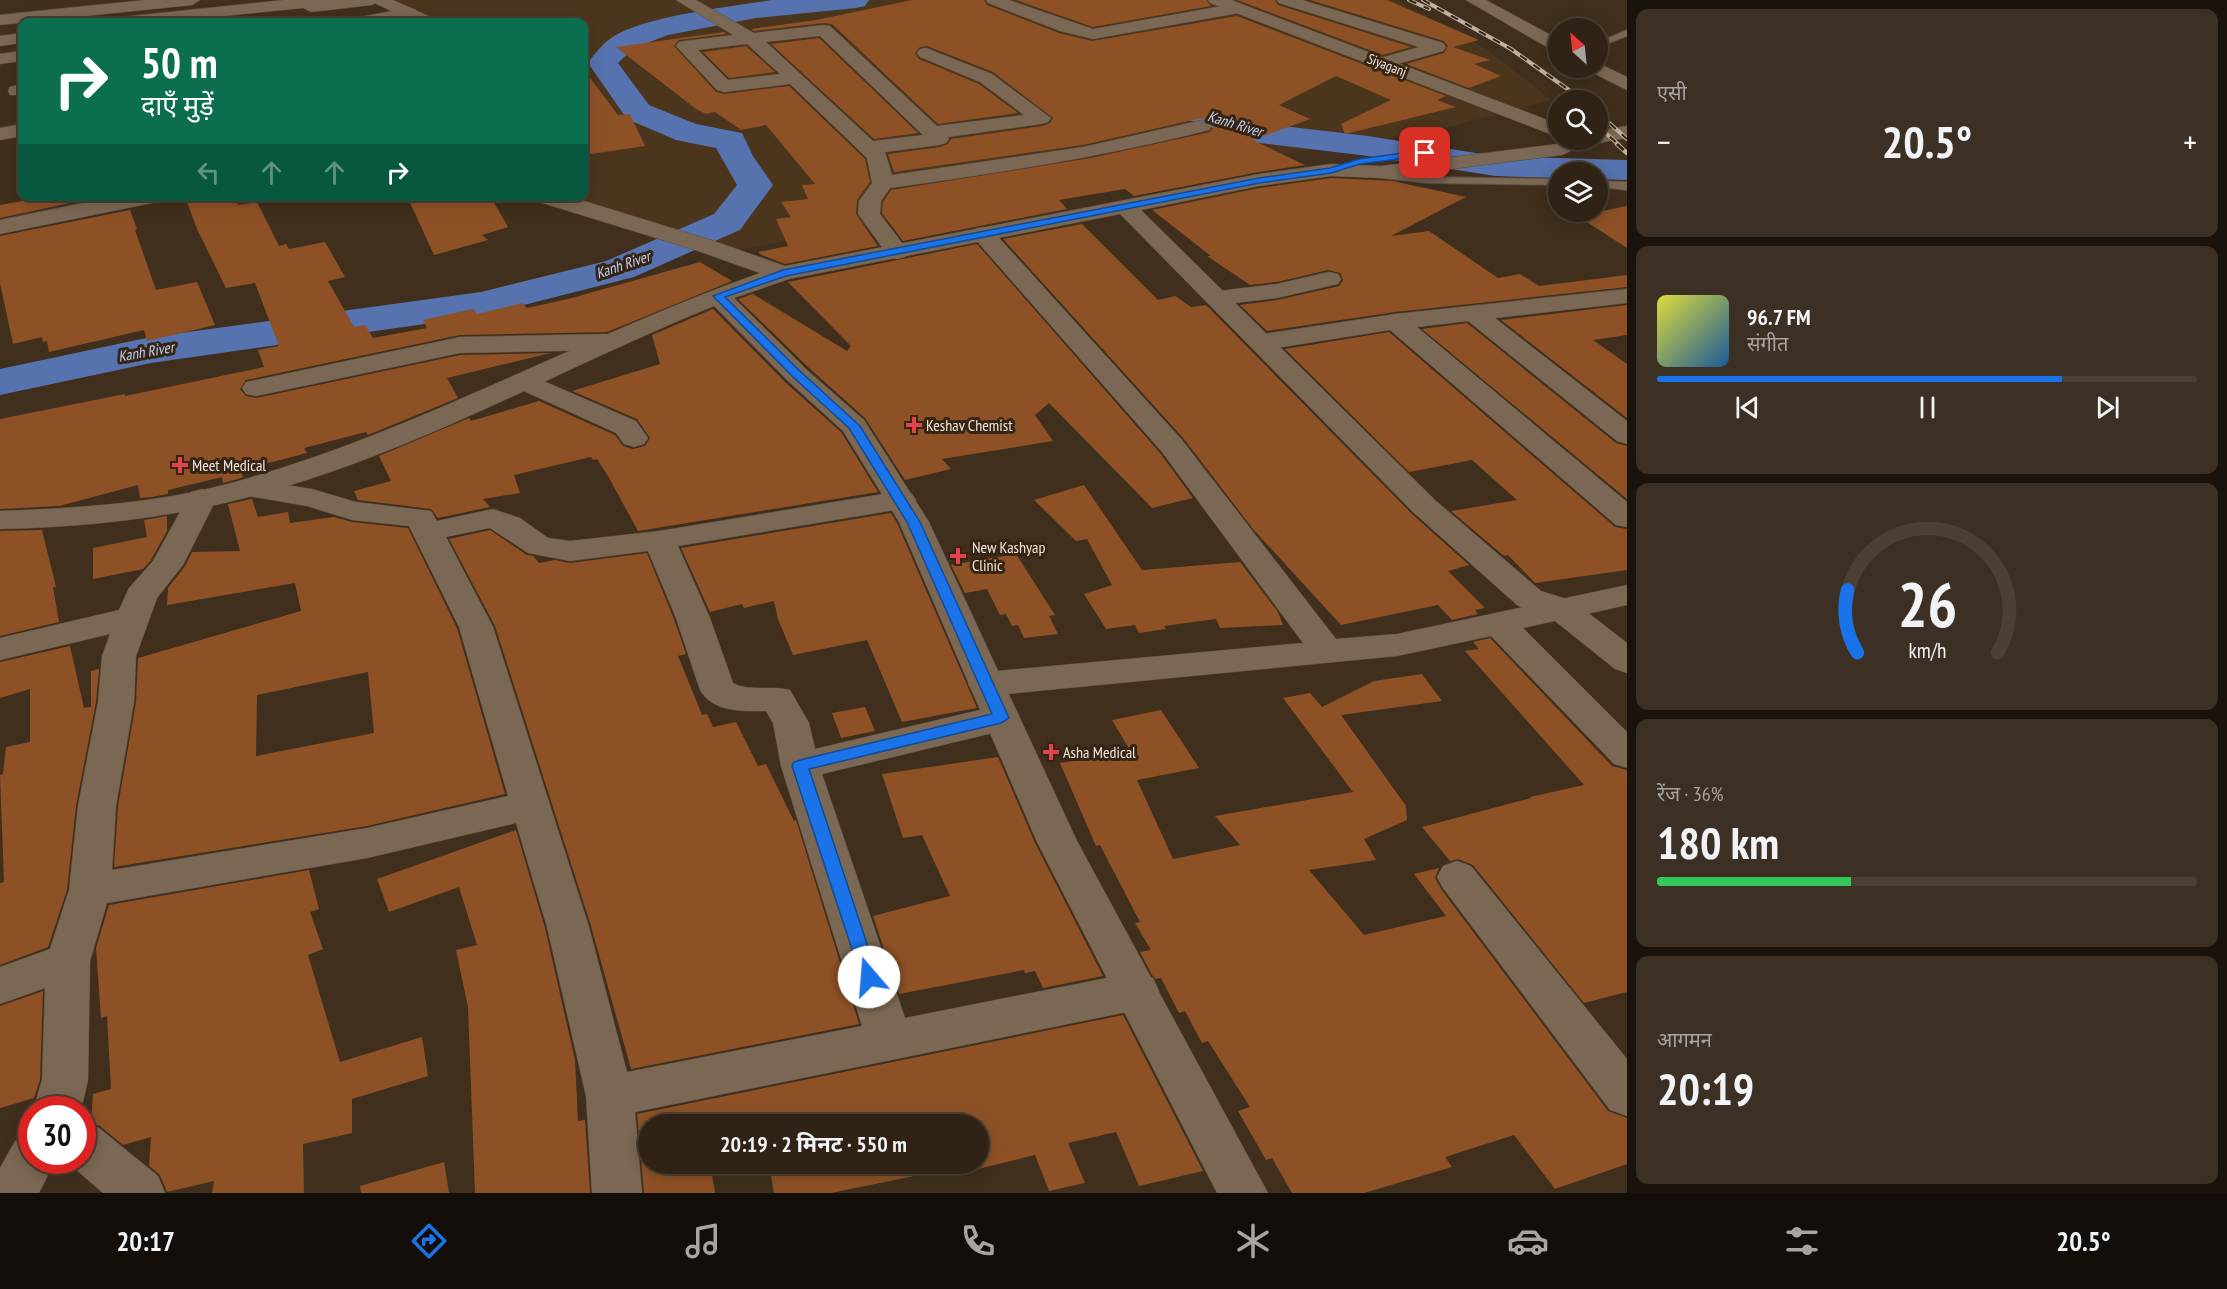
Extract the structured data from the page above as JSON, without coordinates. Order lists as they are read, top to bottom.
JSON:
{
  "streets": {
    "street": ["Siyaganj"]
  },
  "water": ["Kanh River"],
  "places": {
    "health": [
      "Keshav Chemist",
      "Meet Medical",
      "New Kashyap Clinic",
      "Asha Medical"
    ]
  },
  "north": "top left",
  "page": {
    "tile": [
      "एसी",
      ["रेंज · 36%", "180 km"],
      ["आगमन", "20:19"]
    ],
    "turn": ["50 m", "दाएँ मुड़ें"],
    "heat": ["−", "20.5°", "+"],
    "song": ["96.7 FM", "संगीत"],
    "limit": "30",
    "trip": "20:19 · 2 मिनट · 550 m",
    "tabs": ["20:17", "20.5°"],
    "gauge": ["26", "km/h"]
  }
}
